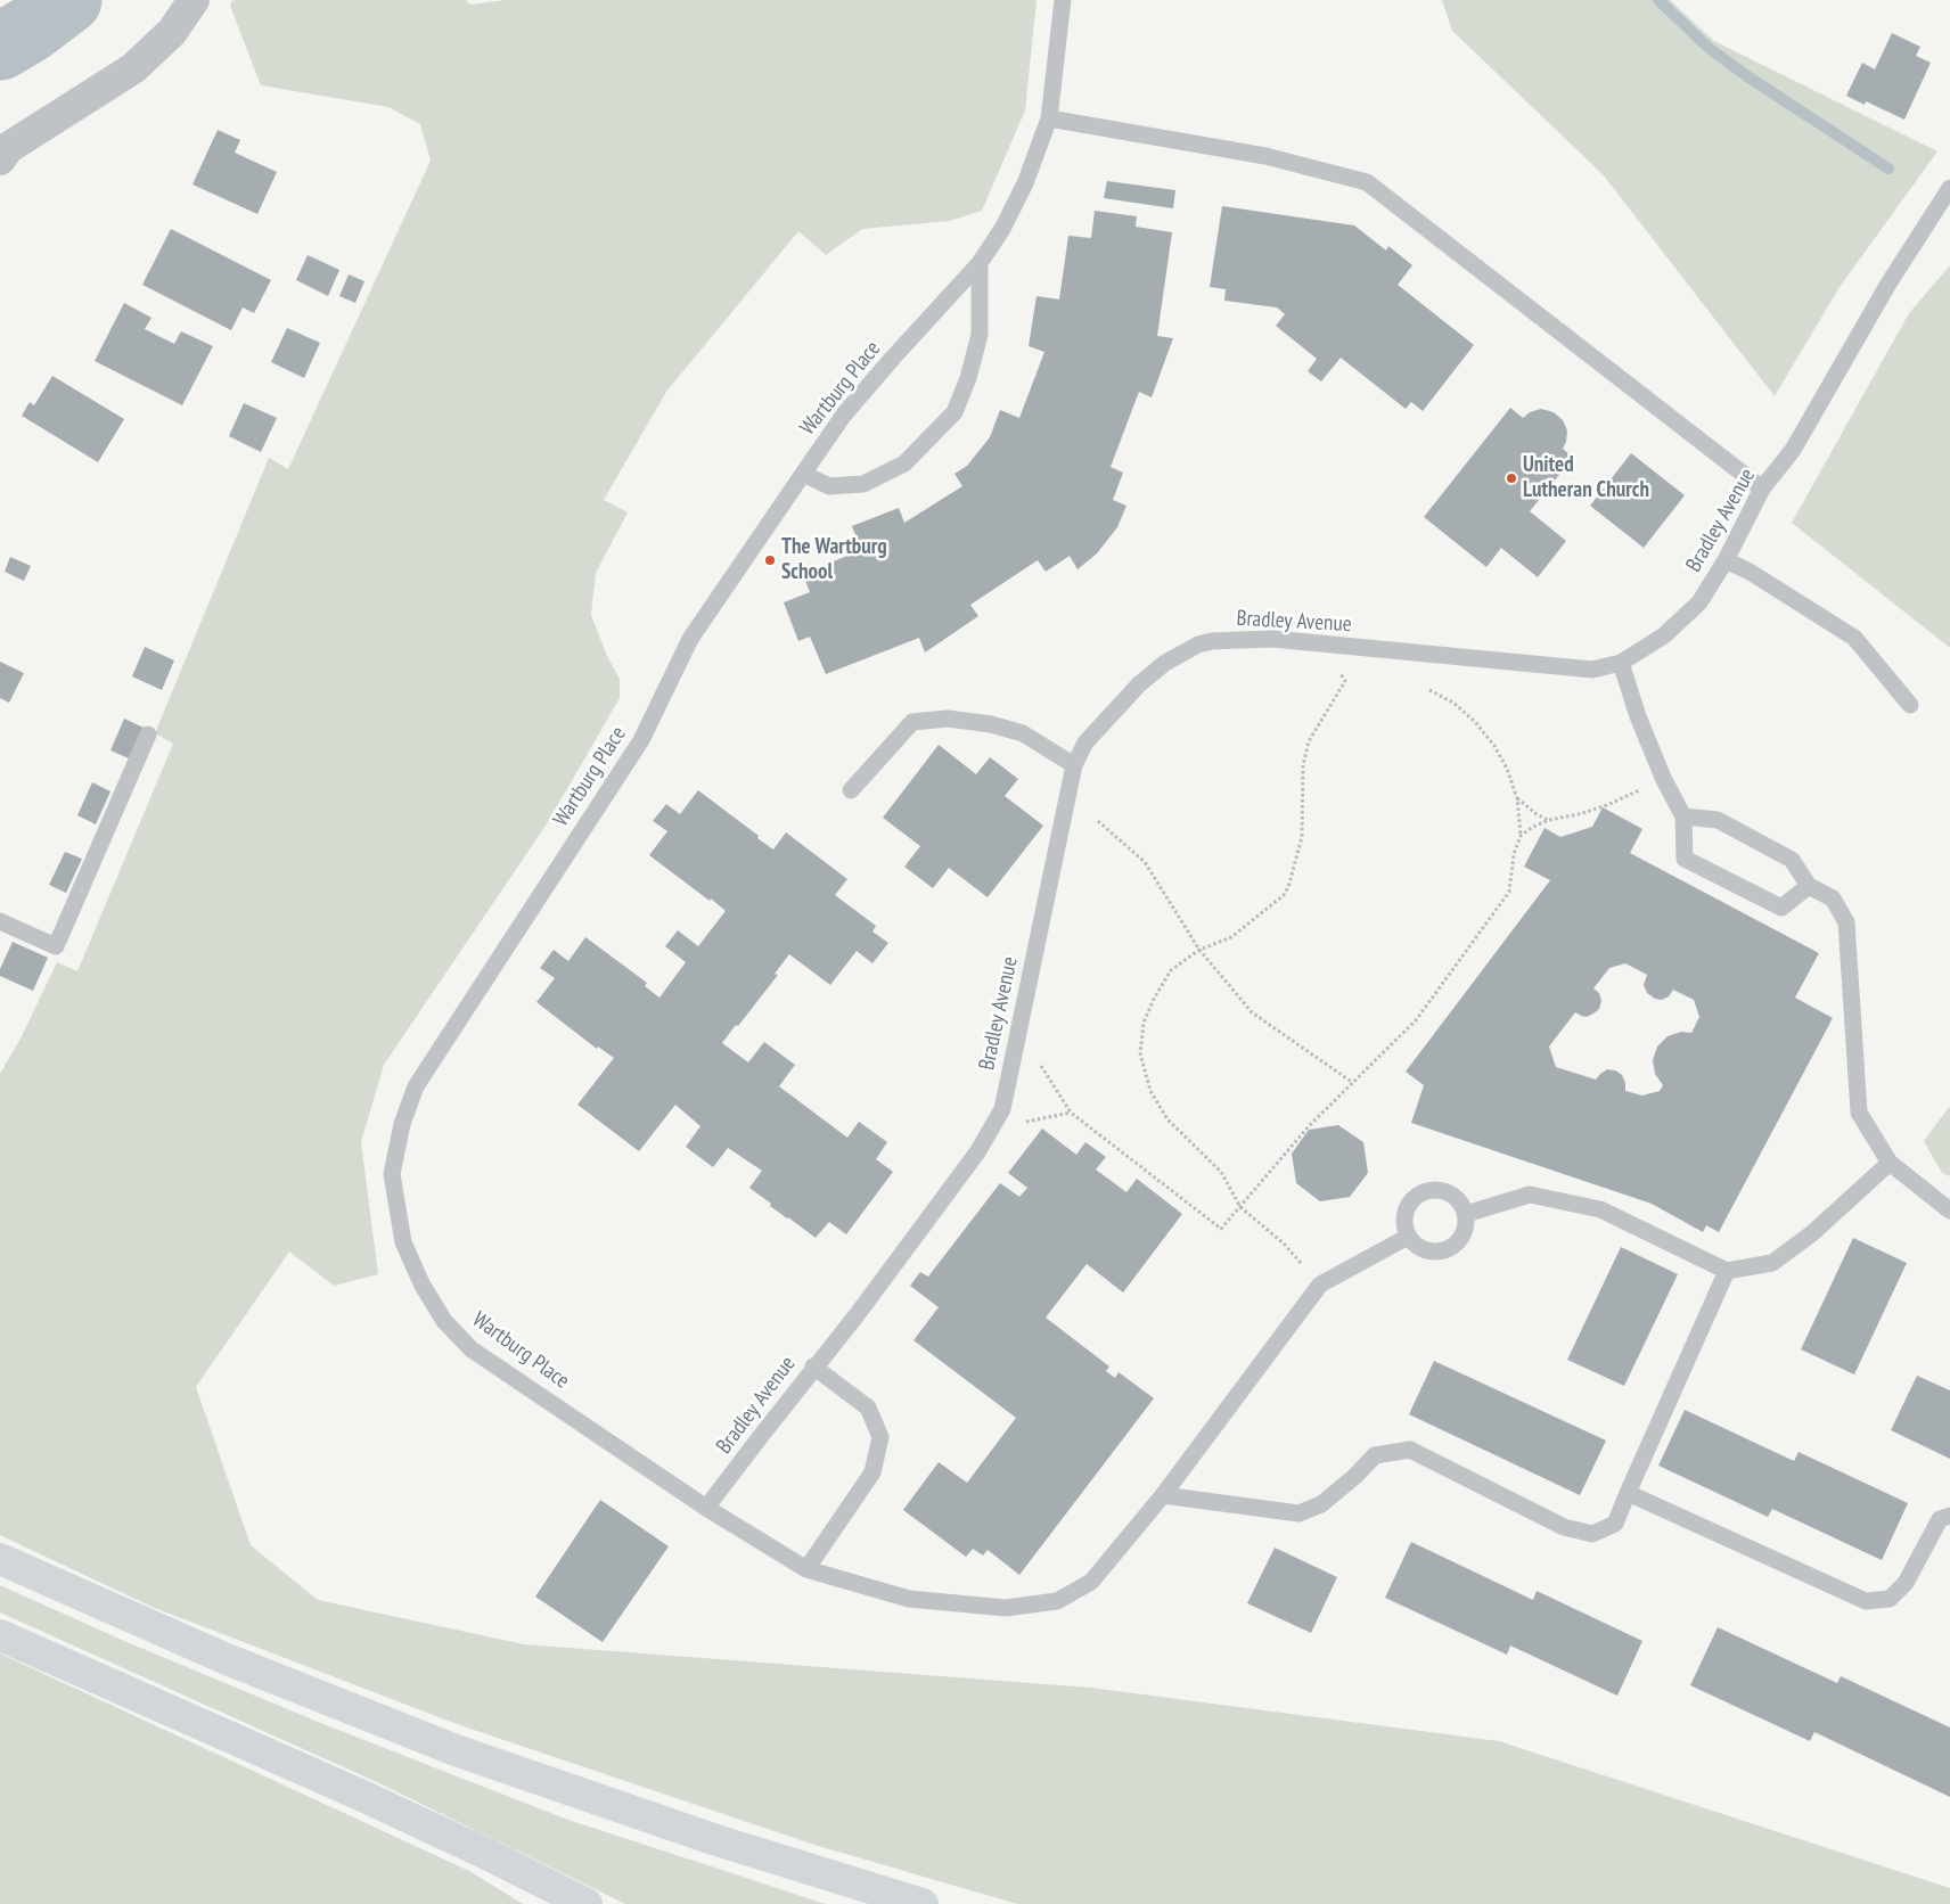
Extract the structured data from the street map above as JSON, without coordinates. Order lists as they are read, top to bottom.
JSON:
{
  "streets": {
    "lane": ["Wartburg Place", "Bradley Avenue"]
  },
  "crossings": [
    ["Wartburg Place", "Bradley Avenue"]
  ],
  "places": ["United Lutheran Church", "The Wartburg School"]
}
